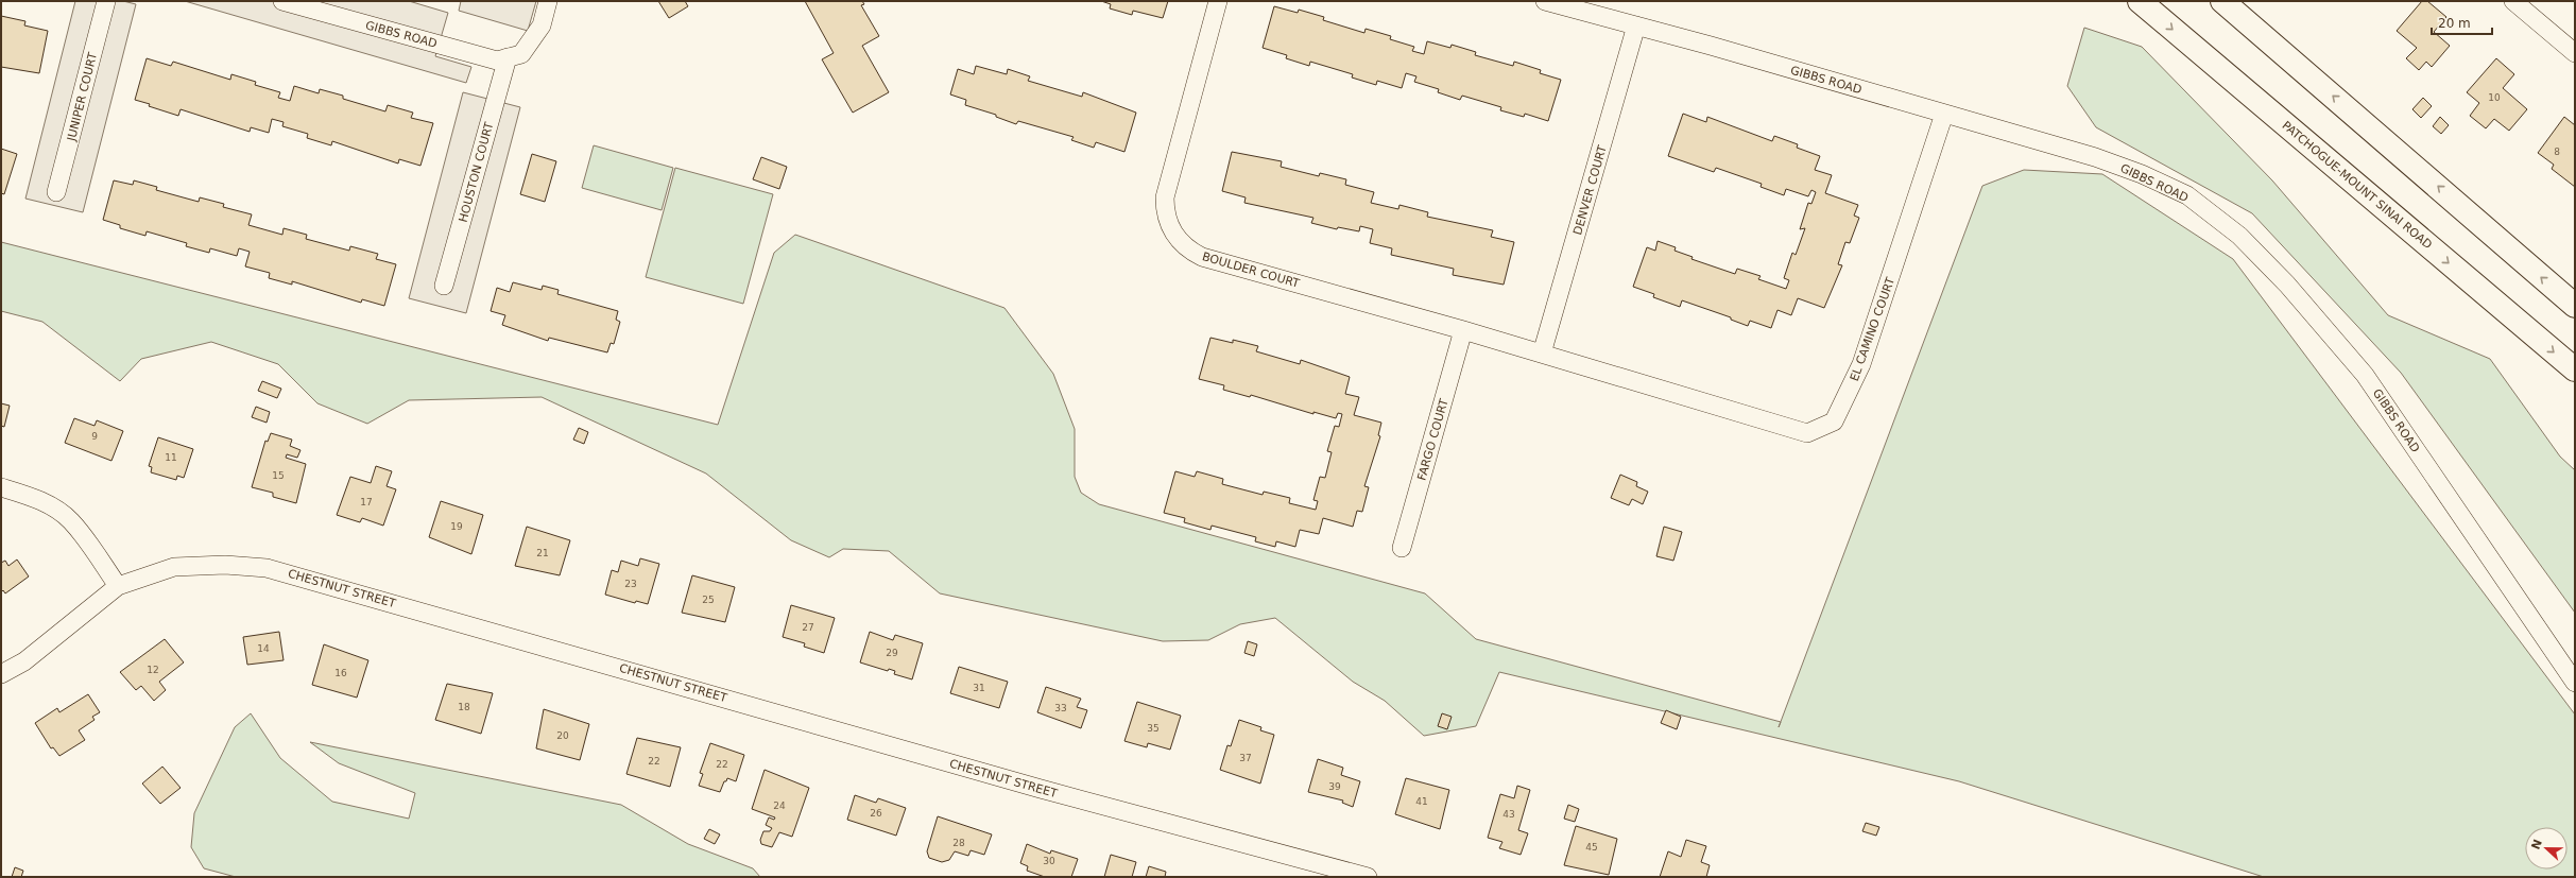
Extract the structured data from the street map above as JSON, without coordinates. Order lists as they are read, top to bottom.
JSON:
{
  "streets": {
    "highway": ["PATCHOGUE-MOUNT SINAI ROAD"],
    "street": [
      "GIBBS ROAD",
      "JUNIPER COURT",
      "HOUSTON COURT",
      "DENVER COURT",
      "BOULDER COURT",
      "EL CAMINO COURT",
      "FARGO COURT",
      "CHESTNUT STREET"
    ]
  },
  "crossings": [
    ["GIBBS ROAD", "HOUSTON COURT"],
    ["GIBBS ROAD", "DENVER COURT"],
    ["GIBBS ROAD", "EL CAMINO COURT"],
    ["DENVER COURT", "BOULDER COURT"],
    ["DENVER COURT", "EL CAMINO COURT"],
    ["BOULDER COURT", "EL CAMINO COURT"],
    ["BOULDER COURT", "FARGO COURT"]
  ],
  "house_numbers": [
    "10",
    "8",
    "9",
    "11",
    "15",
    "17",
    "19",
    "21",
    "23",
    "25",
    "27",
    "14",
    "29",
    "12",
    "16",
    "31",
    "18",
    "33",
    "35",
    "20",
    "37",
    "22",
    "22",
    "39",
    "41",
    "24",
    "26",
    "43",
    "28",
    "45",
    "30"
  ],
  "scale_bar": "20 m",
  "north": "left"
}
